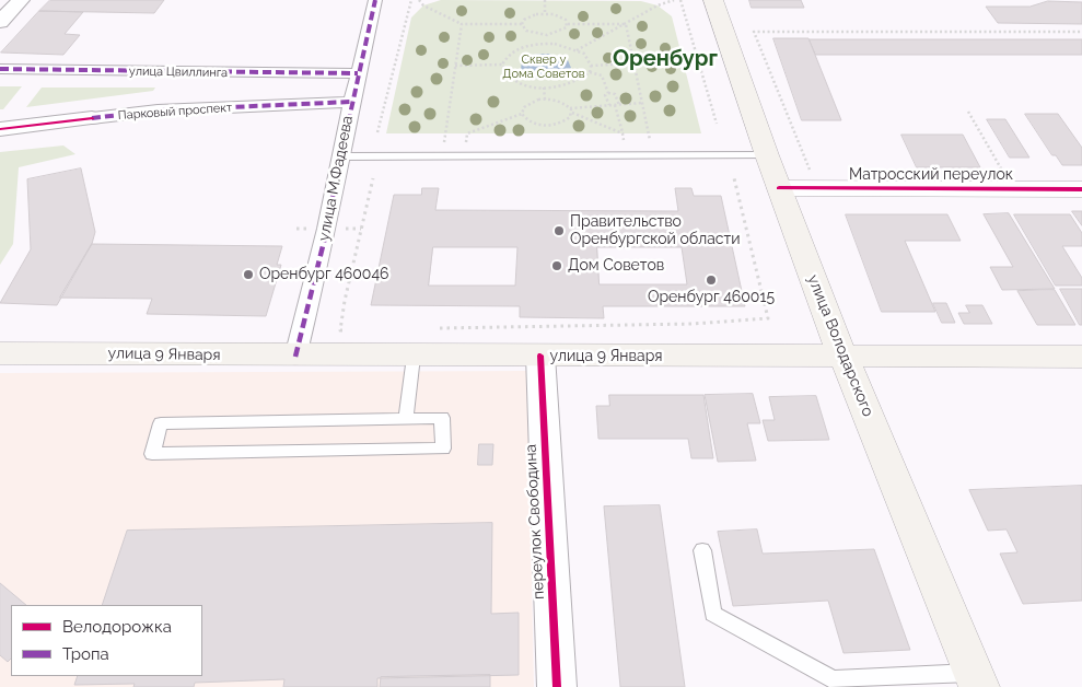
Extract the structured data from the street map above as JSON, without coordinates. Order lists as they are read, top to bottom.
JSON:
{
  "streets": {
    "main road": ["улица Володарского", "улица 9 Января"],
    "street": [
      "улица Цвиллинга",
      "Парковый проспект",
      "Матросский переулок",
      "улица М.Фадеева",
      "переулок Свободина"
    ]
  },
  "crossings": [
    ["улица Цвиллинга", "улица М.Фадеева"],
    ["Парковый проспект", "улица М.Фадеева"],
    ["Матросский переулок", "улица Володарского"],
    ["улица М.Фадеева", "улица 9 Января"],
    ["улица Володарского", "улица 9 Января"],
    ["улица 9 Января", "переулок Свободина"]
  ],
  "districts": ["Оренбург"],
  "parks": ["Сквер у Дома Советов"],
  "places": [
    "Правительство Оренбургской области",
    "Дом Советов",
    "Оренбург 460046",
    "Оренбург 460015"
  ],
  "legend": ["Велодорожка", "Тропа"]
}
